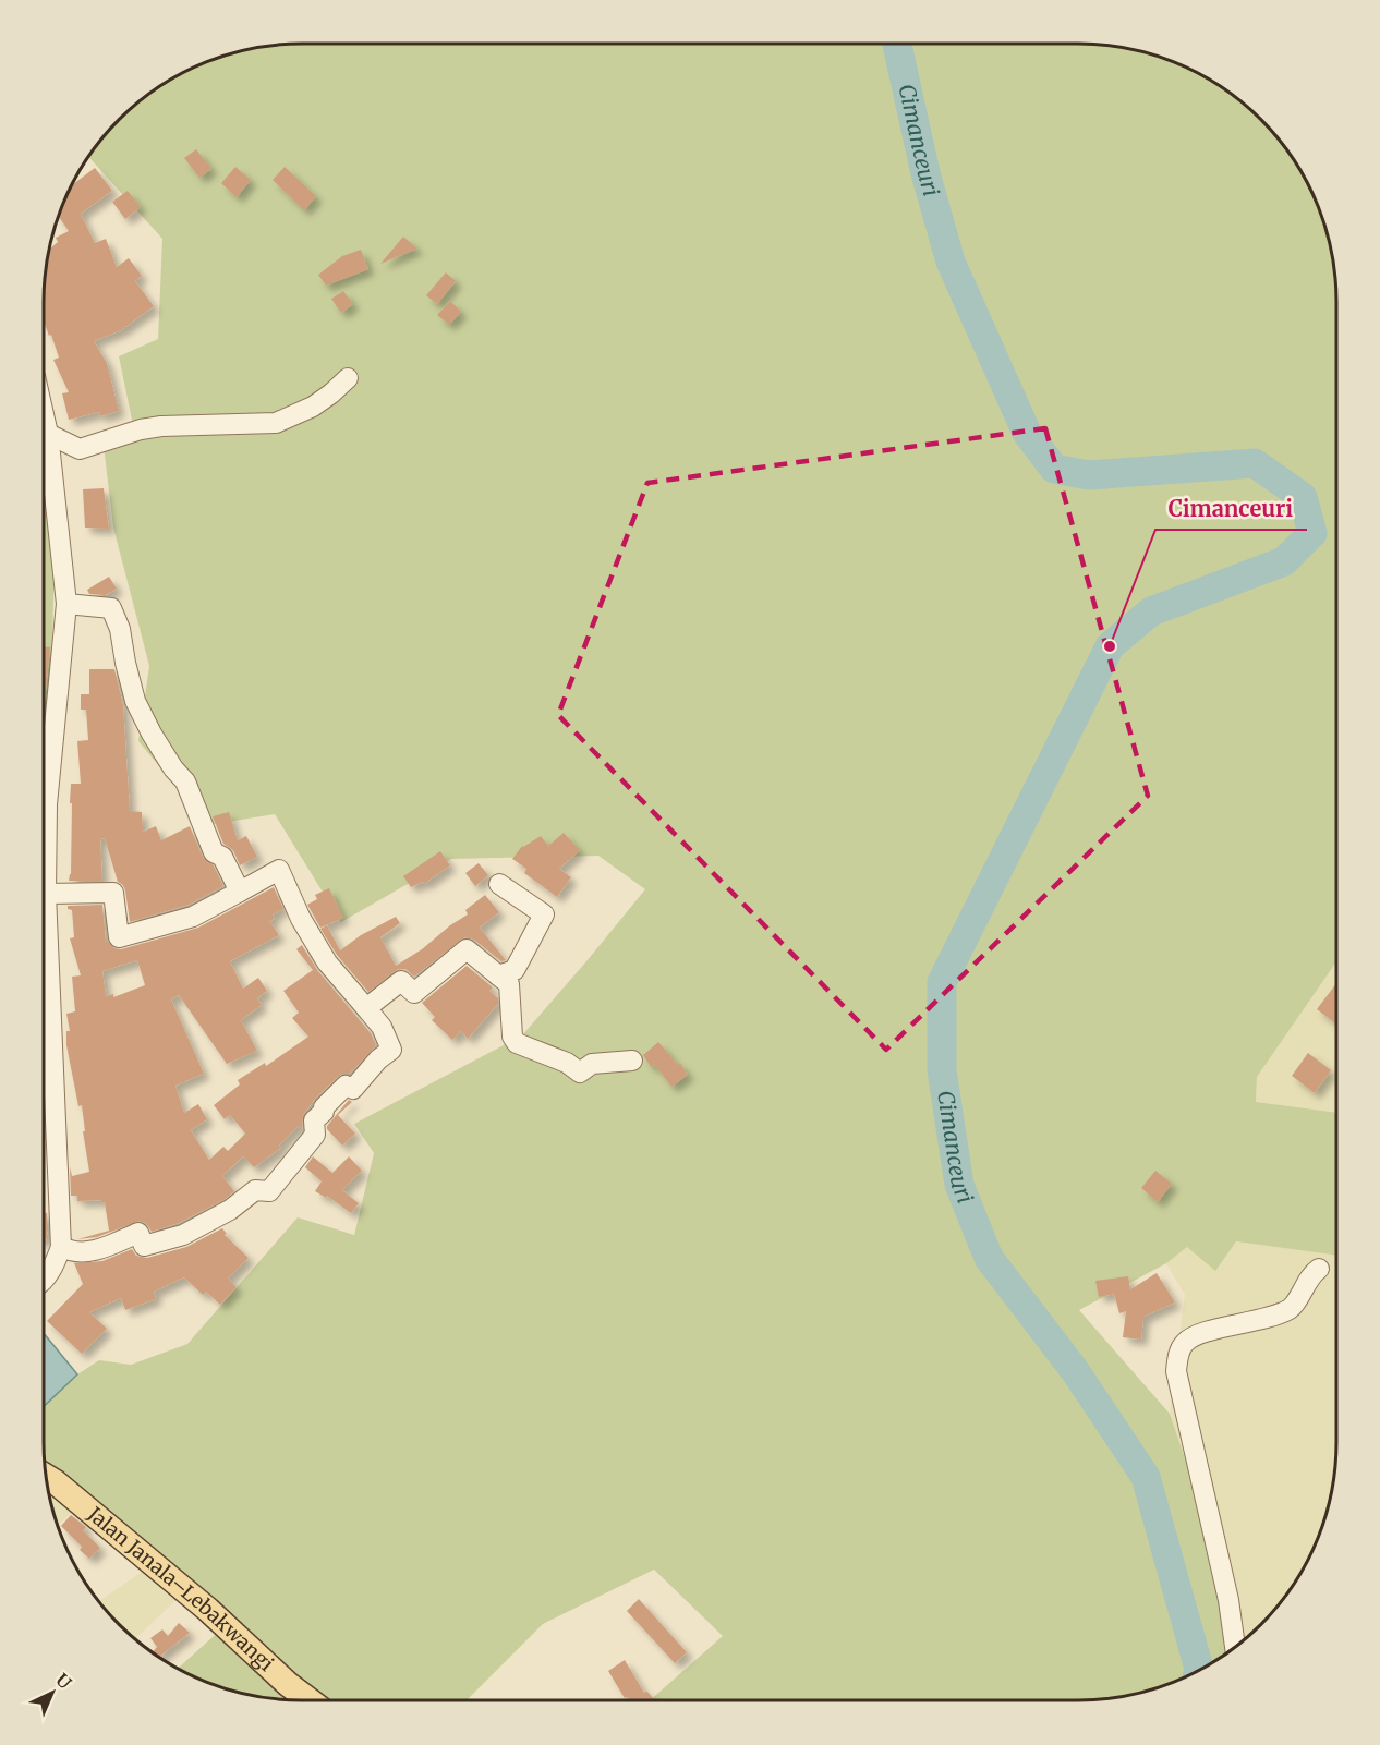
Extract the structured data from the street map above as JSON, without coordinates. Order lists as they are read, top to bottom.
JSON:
{
  "streets": {
    "main road": ["Jalan Janala–Lebakwangi"]
  },
  "water": ["Cimanceuri"],
  "places": ["Cimanceuri"],
  "north": "top right"
}
